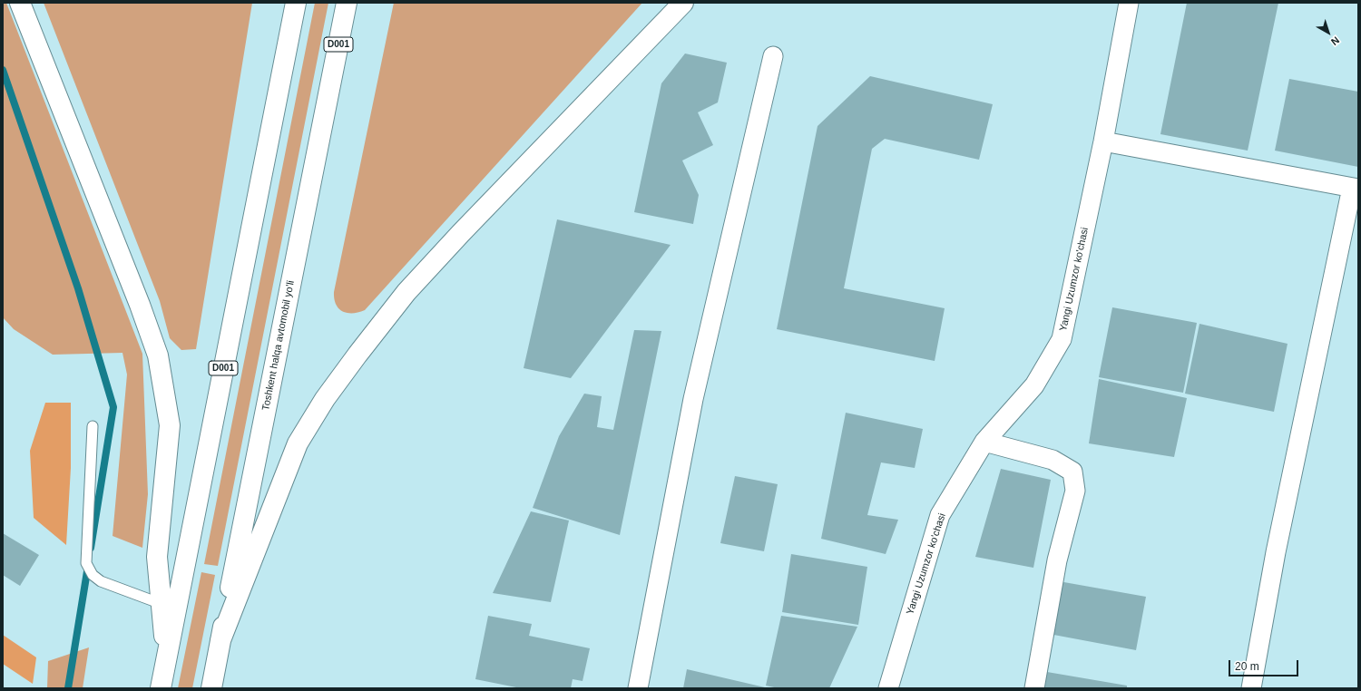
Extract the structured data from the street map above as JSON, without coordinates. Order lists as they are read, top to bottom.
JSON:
{
  "streets": {
    "highway": ["D001", "Toshkent halqa avtomobil yo'li"],
    "street": ["Yangi Uzumzor ko'chasi"]
  },
  "scale_bar": "20 m",
  "north": "bottom right"
}
